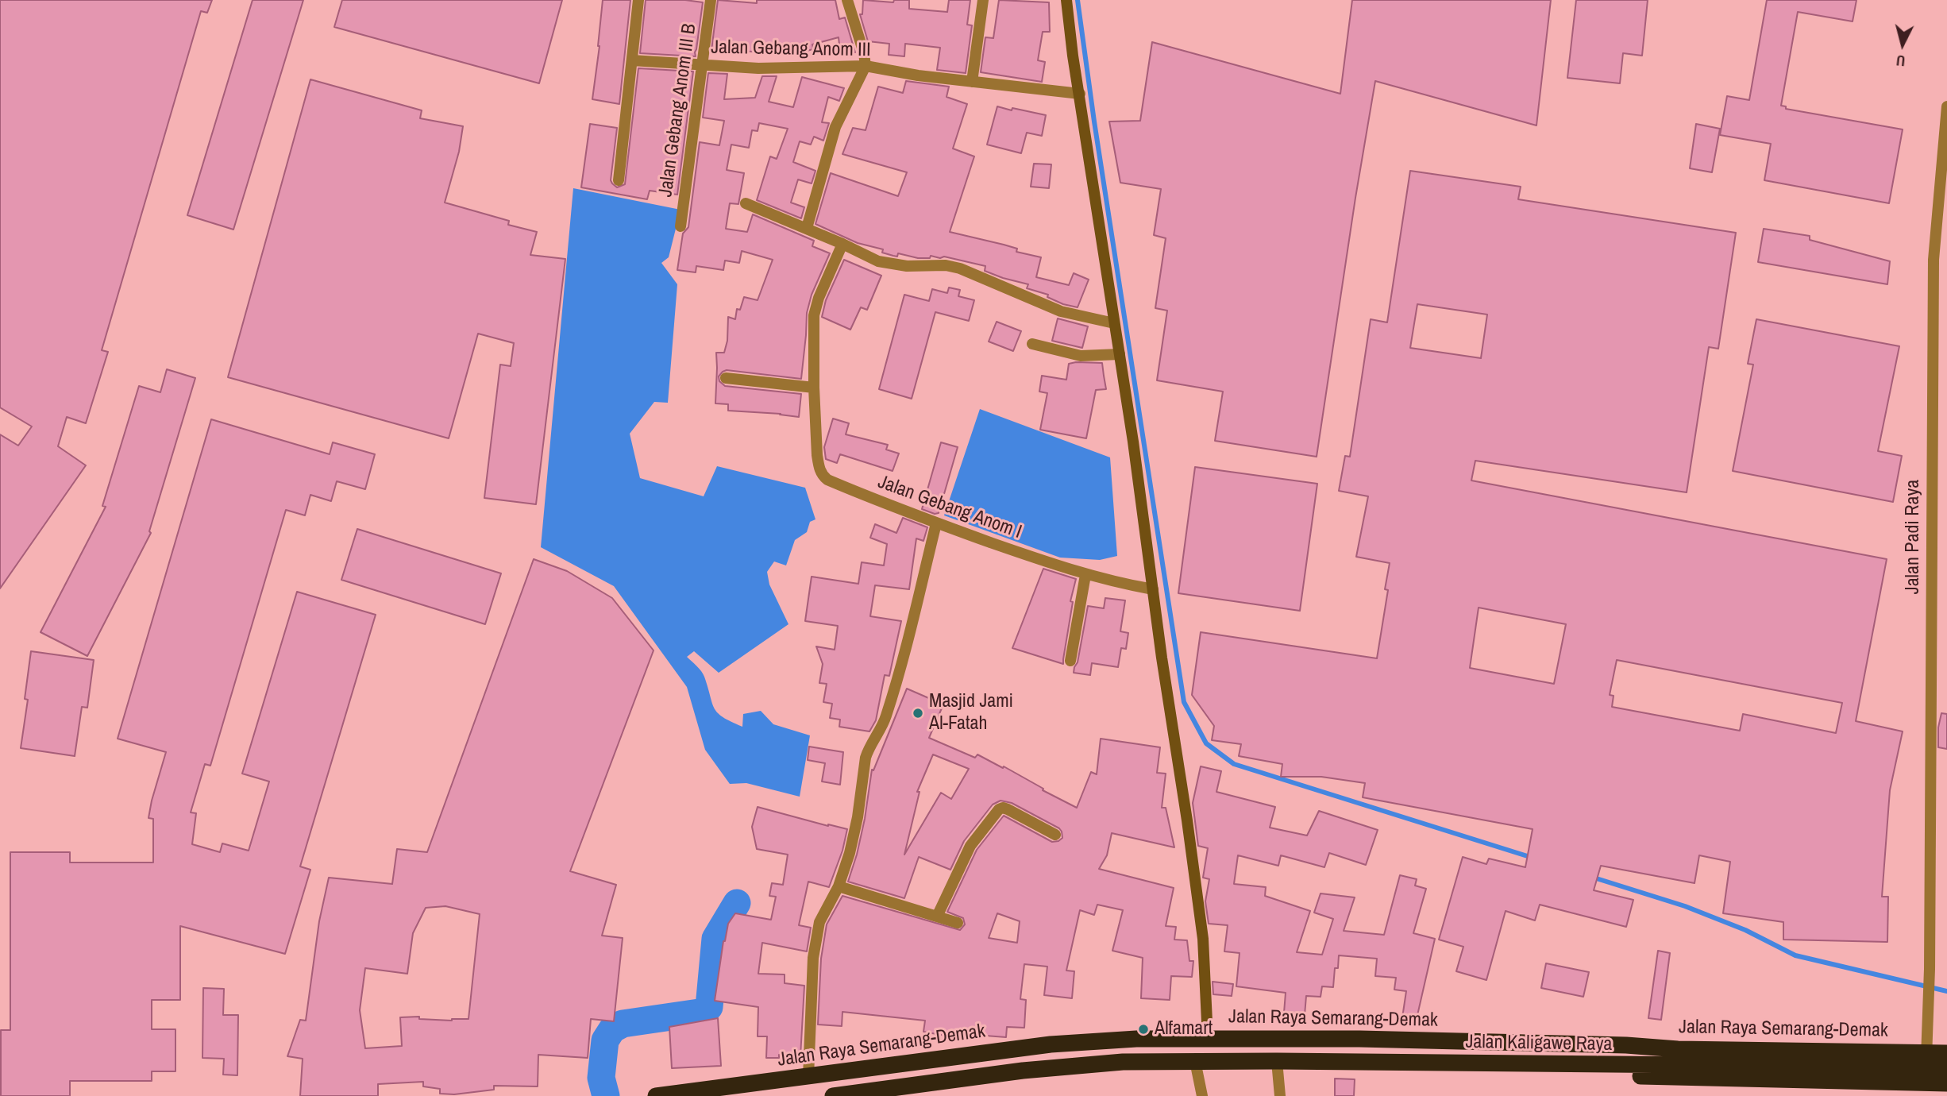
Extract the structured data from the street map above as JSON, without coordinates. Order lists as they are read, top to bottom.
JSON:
{
  "streets": {
    "highway": ["Jalan Raya Semarang-Demak", "Jalan Kaligawe Raya"],
    "street": [
      "Jalan Gebang Anom III",
      "Jalan Gebang Anom III B",
      "Jalan Gebang Anom I",
      "Jalan Padi Raya"
    ]
  },
  "crossings": [
    ["Jalan Gebang Anom III", "Jalan Gebang Anom III B"],
    ["Jalan Padi Raya", "Jalan Raya Semarang-Demak"],
    ["Jalan Padi Raya", "Jalan Kaligawe Raya"],
    ["Jalan Raya Semarang-Demak", "Jalan Kaligawe Raya"]
  ],
  "places": ["Masjid Jami Al-Fatah", "Alfamart"],
  "north": "bottom"
}
